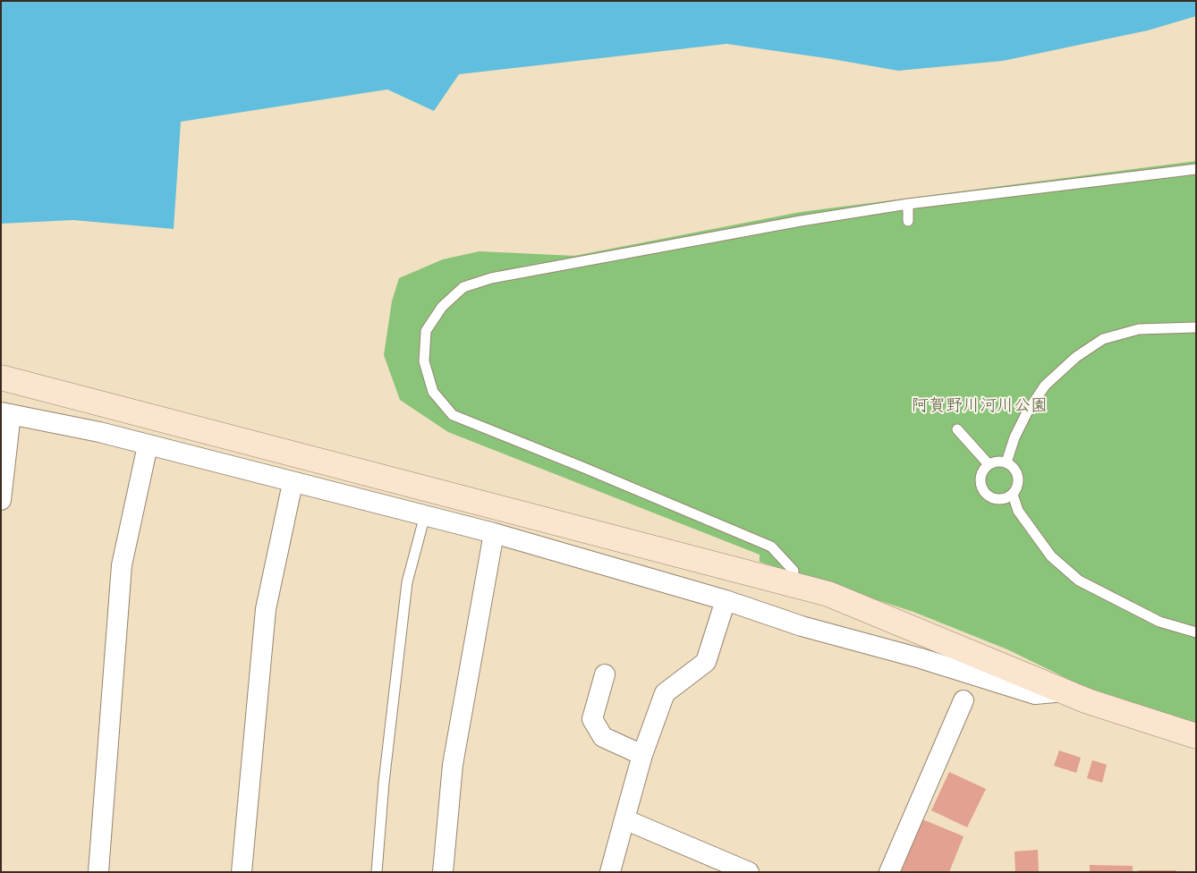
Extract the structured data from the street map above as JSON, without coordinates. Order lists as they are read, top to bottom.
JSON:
{
  "parks": ["阿賀野川河川公園"]
}
